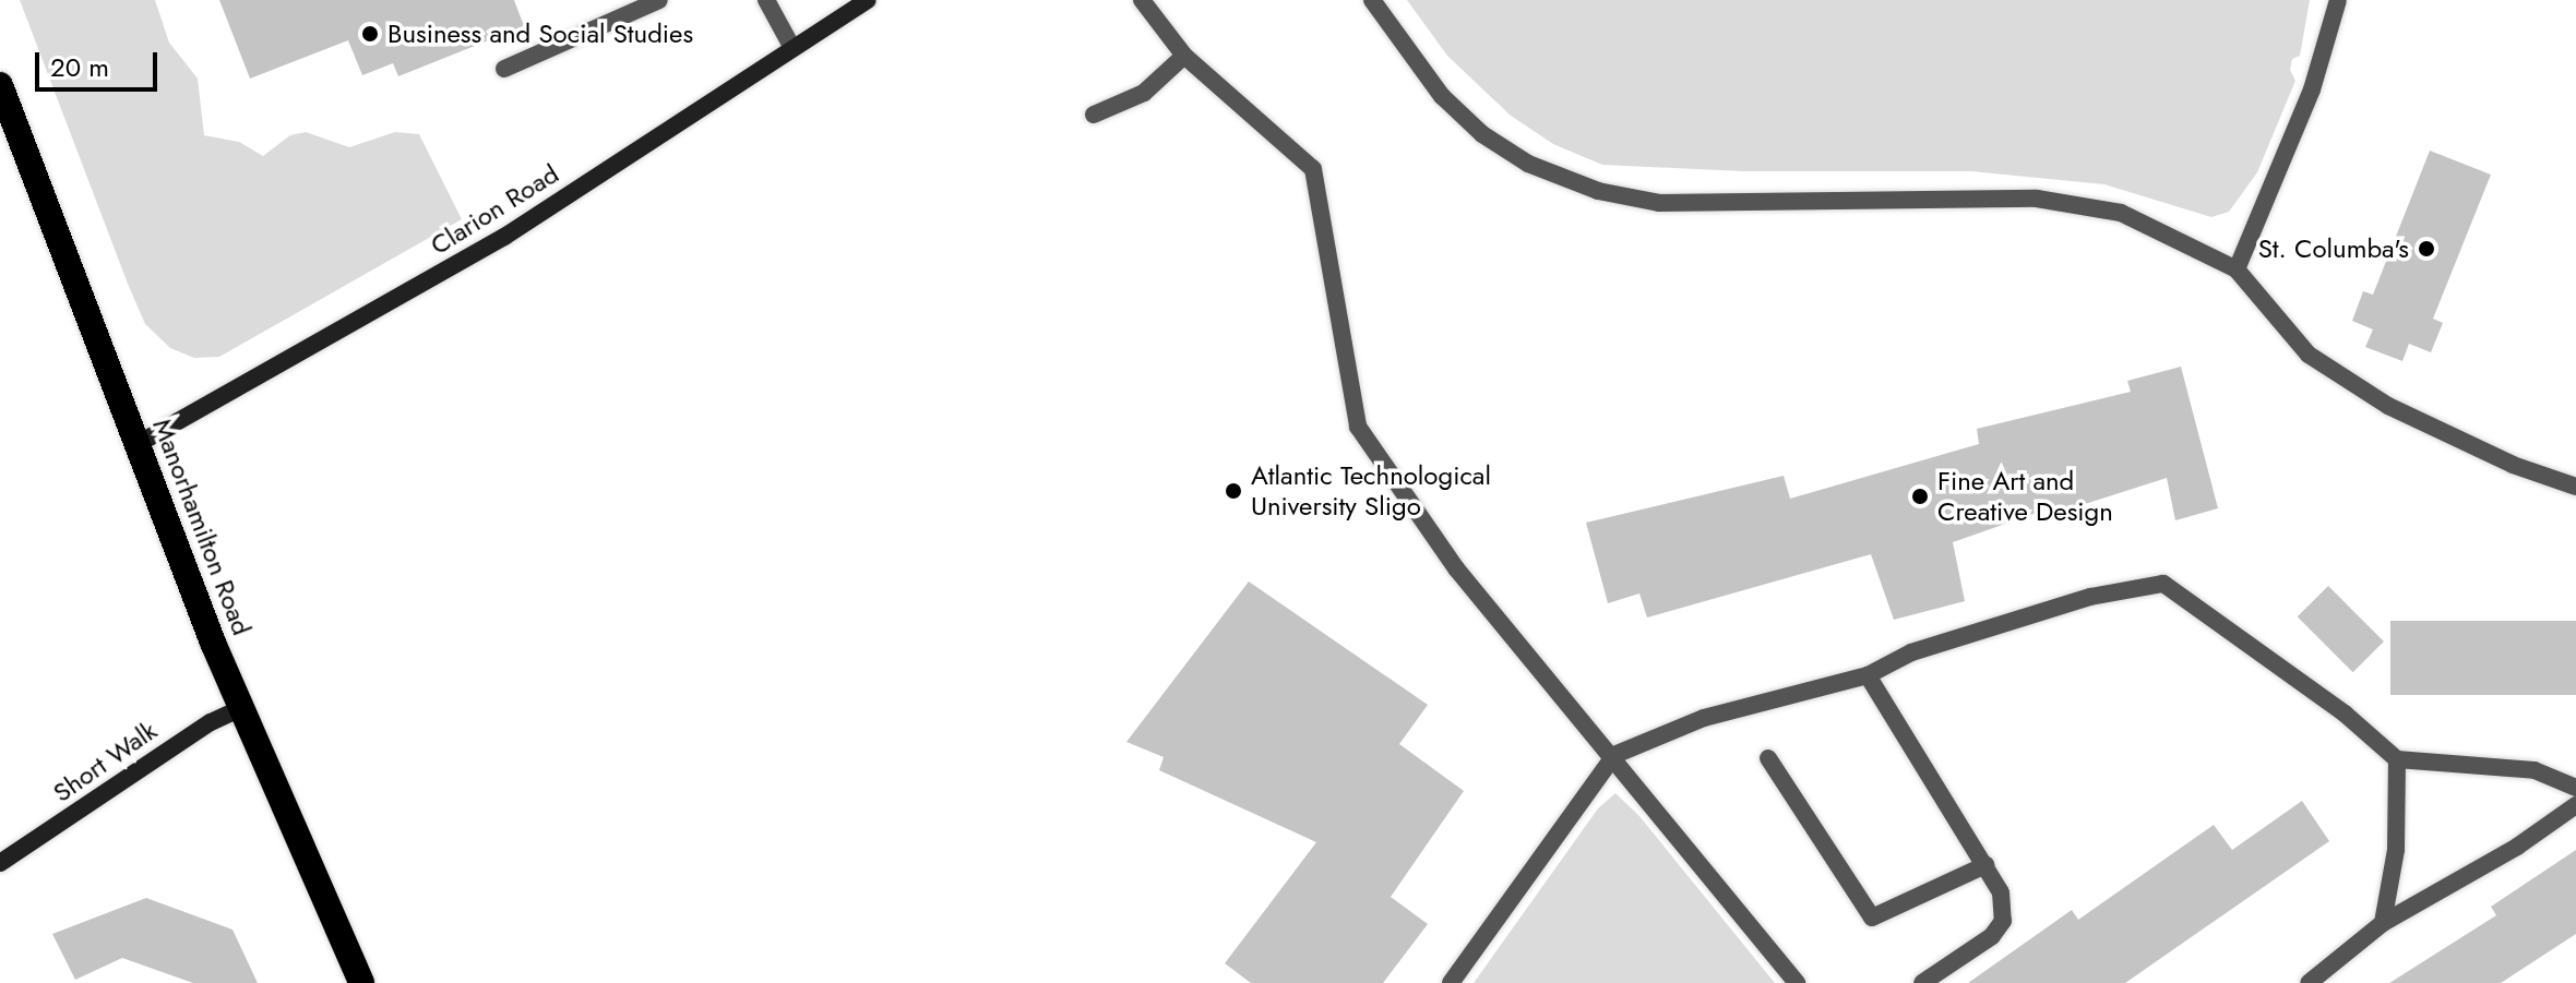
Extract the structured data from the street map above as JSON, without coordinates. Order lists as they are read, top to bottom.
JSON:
{
  "streets": {
    "highway": ["Manorhamilton Road"],
    "street": ["Clarion Road", "Short Walk"]
  },
  "crossings": [
    ["Clarion Road", "Manorhamilton Road"],
    ["Manorhamilton Road", "Short Walk"]
  ],
  "places": [
    "Business and Social Studies",
    "St. Columba's",
    "Atlantic Technological University Sligo",
    "Fine Art and Creative Design"
  ],
  "scale_bar": "20 m"
}
